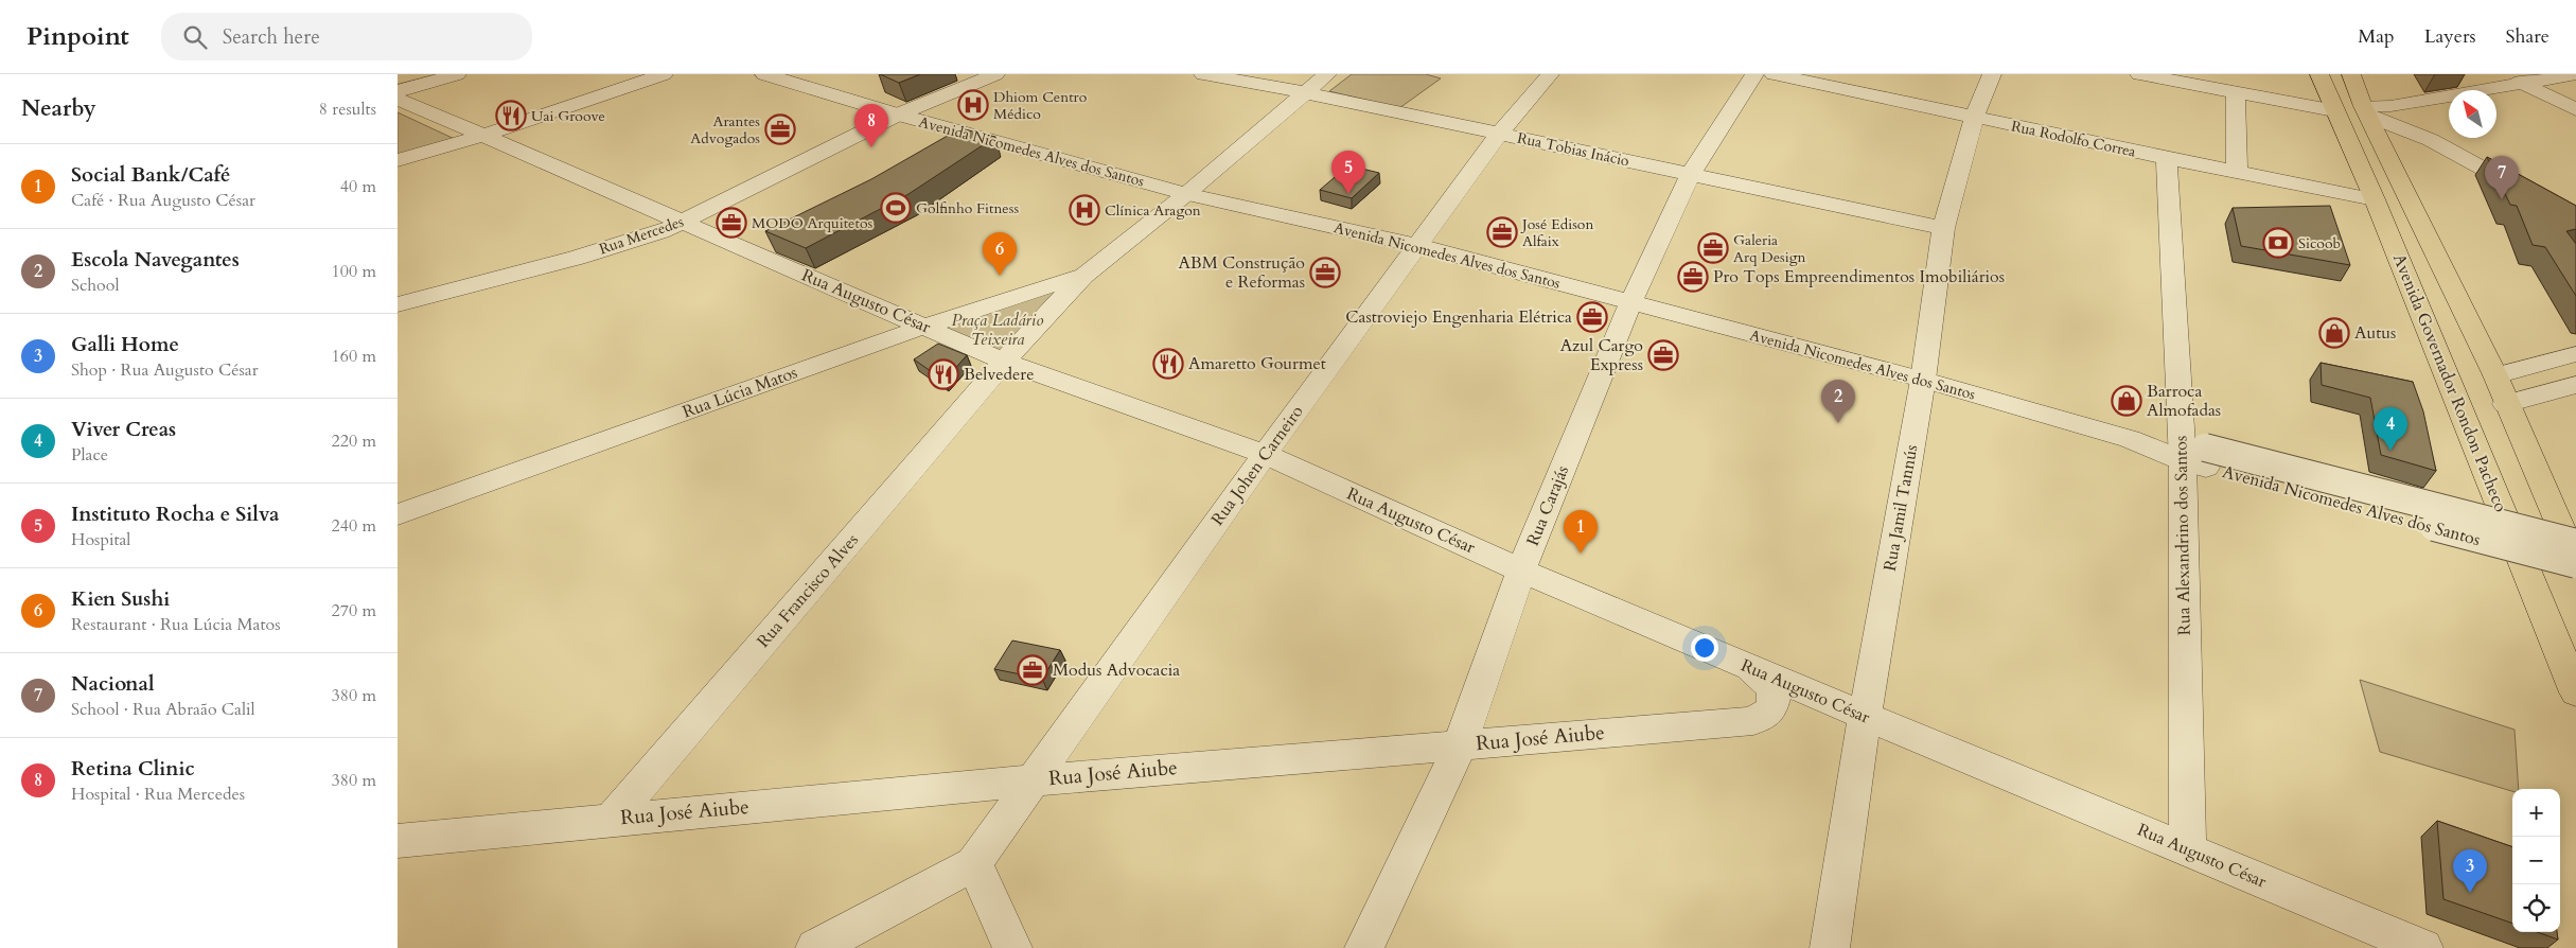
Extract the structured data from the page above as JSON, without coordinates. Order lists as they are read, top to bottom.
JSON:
{
  "streets": {
    "main road": ["Avenida Governador Rondon Pacheco"],
    "street": [
      "Rua Rodolfo Correa",
      "Rua Tobias Inácio",
      "Avenida Nicomedes Alves dos Santos",
      "Rua Mercedes",
      "Rua Augusto César",
      "Rua Lúcia Matos",
      "Rua Johen Carneiro",
      "Rua Carajás",
      "Rua Jamil Tannús",
      "Rua Alexandrino dos Santos",
      "Rua Francisco Alves",
      "Rua José Aiube"
    ]
  },
  "crossings": [
    ["Rua Rodolfo Correa", "Avenida Governador Rondon Pacheco"],
    ["Rua Rodolfo Correa", "Rua Jamil Tannús"],
    ["Rua Rodolfo Correa", "Rua Alexandrino dos Santos"],
    ["Rua Tobias Inácio", "Rua Johen Carneiro"],
    ["Rua Tobias Inácio", "Rua Carajás"],
    ["Rua Tobias Inácio", "Rua Jamil Tannús"],
    ["Avenida Nicomedes Alves dos Santos", "Rua Mercedes"],
    ["Avenida Nicomedes Alves dos Santos", "Avenida Governador Rondon Pacheco"],
    ["Avenida Nicomedes Alves dos Santos", "Rua Johen Carneiro"],
    ["Avenida Nicomedes Alves dos Santos", "Rua Carajás"],
    ["Avenida Nicomedes Alves dos Santos", "Rua Jamil Tannús"],
    ["Avenida Nicomedes Alves dos Santos", "Rua Alexandrino dos Santos"],
    ["Rua Mercedes", "Rua Augusto César"],
    ["Rua Augusto César", "Rua Lúcia Matos"],
    ["Rua Augusto César", "Rua Johen Carneiro"],
    ["Rua Augusto César", "Rua Carajás"],
    ["Rua Augusto César", "Rua Jamil Tannús"],
    ["Rua Augusto César", "Rua Alexandrino dos Santos"],
    ["Rua Augusto César", "Rua Francisco Alves"],
    ["Rua Augusto César", "Rua José Aiube"],
    ["Rua Lúcia Matos", "Rua Francisco Alves"],
    ["Rua Johen Carneiro", "Rua José Aiube"],
    ["Rua Carajás", "Rua José Aiube"],
    ["Rua Francisco Alves", "Rua José Aiube"]
  ],
  "parks": ["Praça Ladário Teixeira"],
  "places": {
    "hospital": ["Dhiom Centro Médico", "Clínica Aragon"],
    "restaurant": ["Uai Groove", "Amaretto Gourmet", "Belvedere"],
    "office": [
      "Arantes Advogados",
      "MODO Arquitetos",
      "José Edison Alfaix",
      "Galeria Arq Design",
      "ABM Construção e Reformas",
      "Pro Tops Empreendimentos Imobiliários",
      "Castroviejo Engenharia Elétrica",
      "Azul Cargo Express",
      "Modus Advocacia"
    ],
    "sports": ["Golfinho Fitness"],
    "bank": ["Sicoob"],
    "shop": ["Autus", "Barroca Almofadas"]
  },
  "north": "top left",
  "page": {
    "header": "Pinpoint",
    "search": "Search here",
    "nav": ["Map", "Layers", "Share"],
    "heading": ["Nearby", "8 results"],
    "pins": [
      "8",
      "5",
      "7",
      "6",
      "2",
      "4",
      "1",
      "3"
    ],
    "list": [
      {
        "mark": "1",
        "name": "Social Bank/Café",
        "note": "Café · Rua Augusto César",
        "value": "40 m"
      },
      {
        "mark": "2",
        "name": "Escola Navegantes",
        "note": "School",
        "value": "100 m"
      },
      {
        "mark": "3",
        "name": "Galli Home",
        "note": "Shop · Rua Augusto César",
        "value": "160 m"
      },
      {
        "mark": "4",
        "name": "Viver Creas",
        "note": "Place",
        "value": "220 m"
      },
      {
        "mark": "5",
        "name": "Instituto Rocha e Silva",
        "note": "Hospital",
        "value": "240 m"
      },
      {
        "mark": "6",
        "name": "Kien Sushi",
        "note": "Restaurant · Rua Lúcia Matos",
        "value": "270 m"
      },
      {
        "mark": "7",
        "name": "Nacional",
        "note": "School · Rua Abraão Calil",
        "value": "380 m"
      },
      {
        "mark": "8",
        "name": "Retina Clinic",
        "note": "Hospital · Rua Mercedes",
        "value": "380 m"
      }
    ],
    "map_buttons": ["+", "−"]
  }
}
